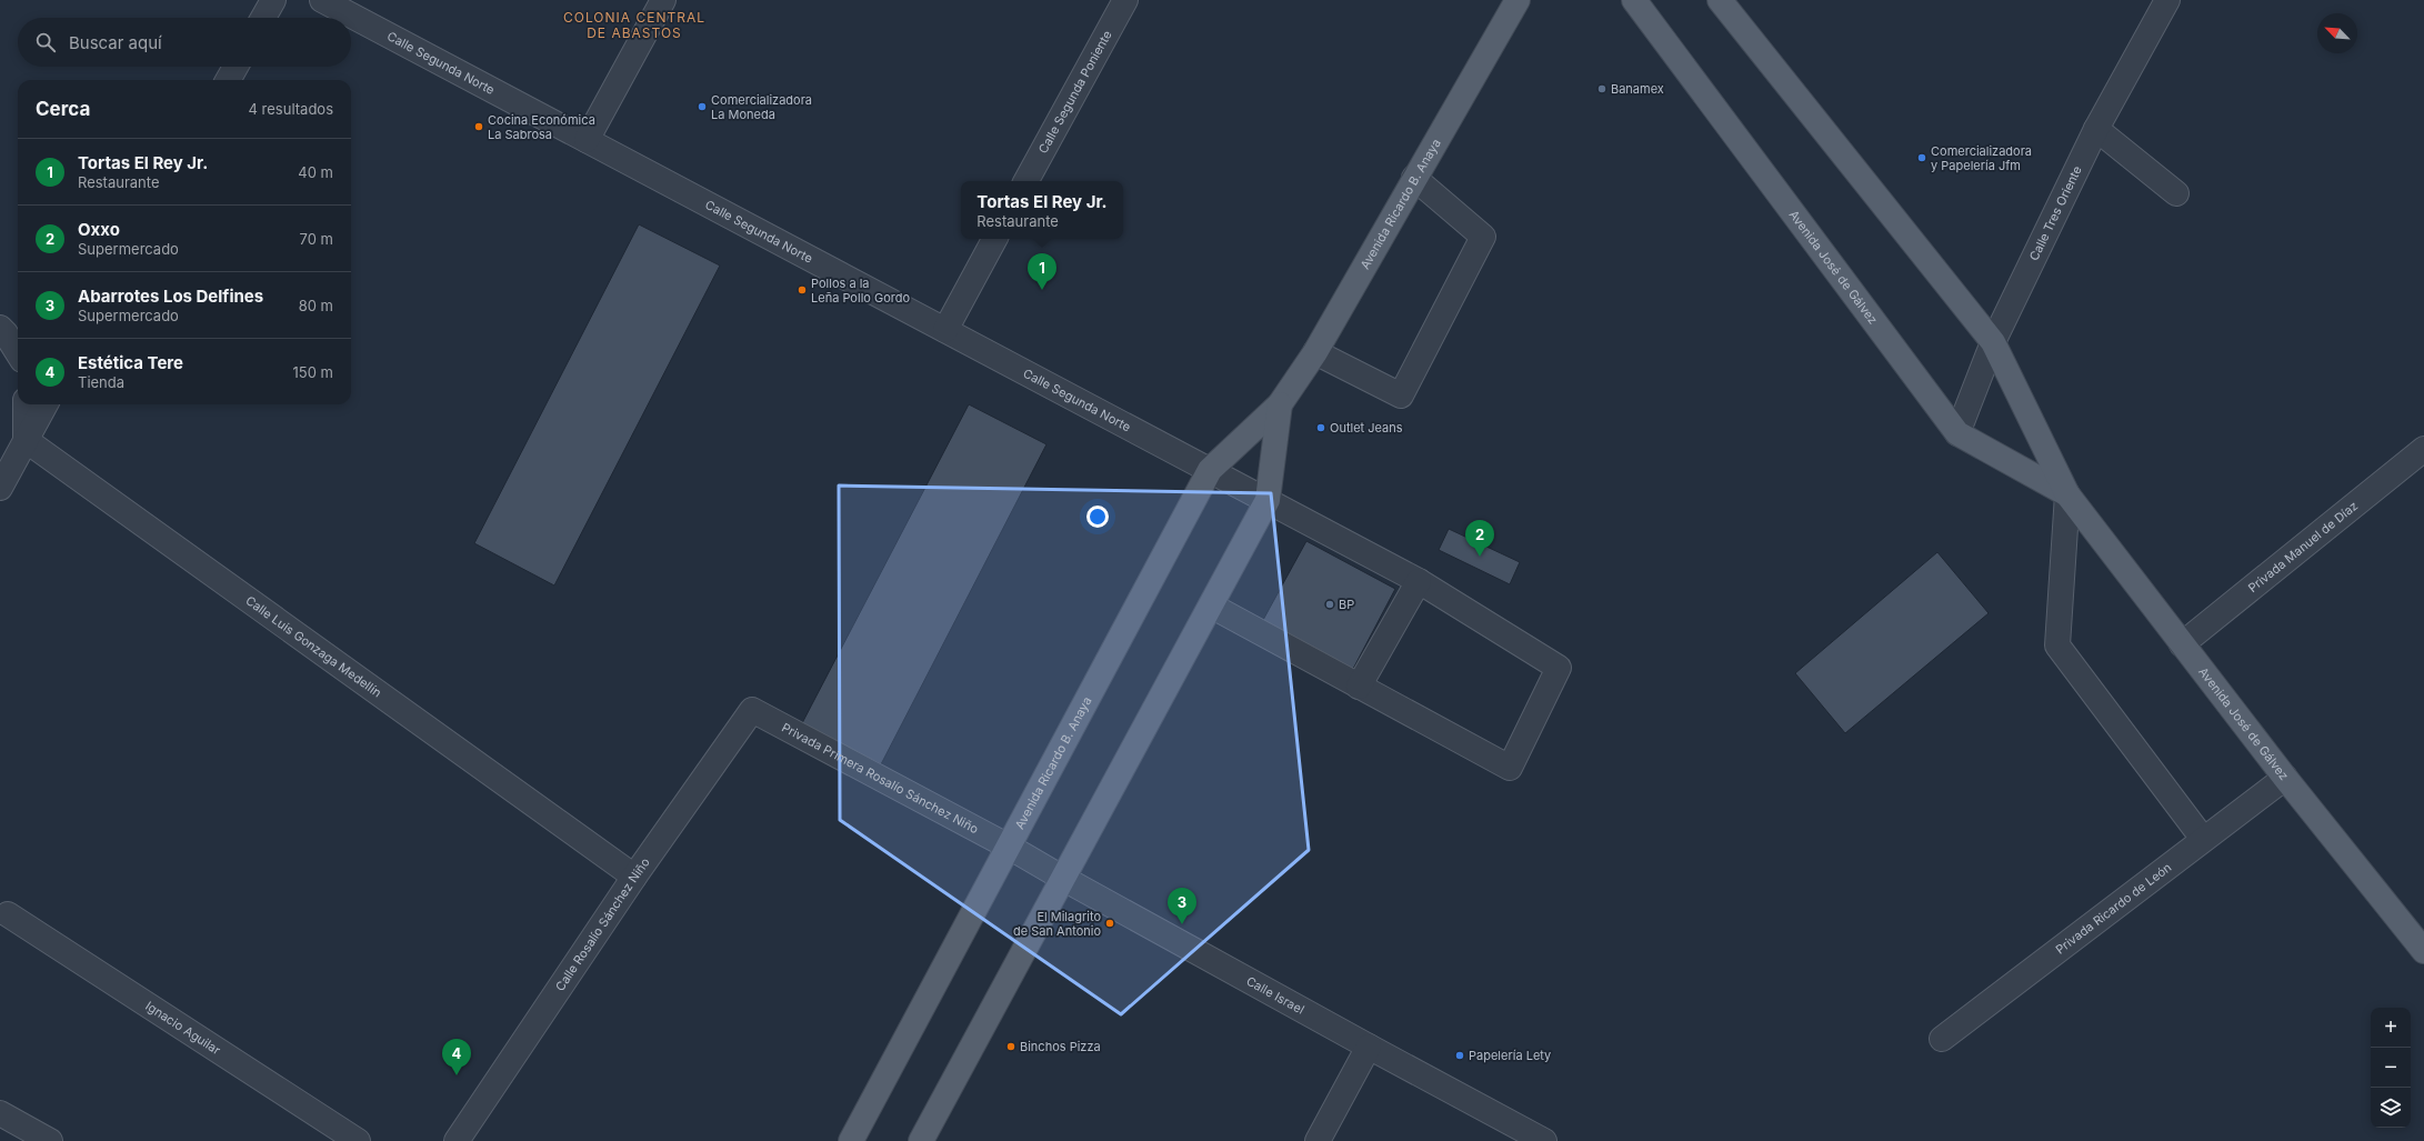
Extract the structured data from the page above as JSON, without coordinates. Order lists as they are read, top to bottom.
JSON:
{
  "streets": {
    "main road": ["Avenida Ricardo B. Anaya", "Avenida José de Gálvez"],
    "street": [
      "Calle Segunda Norte",
      "Calle Segunda Poniente",
      "Calle Tres Oriente",
      "Privada Manuel de Díaz",
      "Calle Luis Gonzaga Medellín",
      "Privada Primera Rosalío Sánchez Niño",
      "Privada Ricardo de León",
      "Calle Rosalío Sánchez Niño",
      "Calle Israel",
      "Ignacio Aguilar"
    ]
  },
  "crossings": [
    ["Calle Segunda Norte", "Avenida Ricardo B. Anaya"],
    ["Avenida Ricardo B. Anaya", "Privada Primera Rosalío Sánchez Niño"],
    ["Avenida Ricardo B. Anaya", "Calle Israel"],
    ["Calle Tres Oriente", "Avenida José de Gálvez"],
    ["Avenida José de Gálvez", "Privada Manuel de Díaz"],
    ["Avenida José de Gálvez", "Privada Ricardo de León"],
    ["Calle Luis Gonzaga Medellín", "Calle Rosalío Sánchez Niño"],
    ["Privada Primera Rosalío Sánchez Niño", "Calle Rosalío Sánchez Niño"],
    ["Privada Primera Rosalío Sánchez Niño", "Calle Israel"]
  ],
  "districts": ["COLONIA CENTRAL DE ABASTOS"],
  "places": [
    "Banamex",
    "Comercializadora La Moneda",
    "Cocina Económica La Sabrosa",
    "Comercializadora y Papelería Jfm",
    "Pollos a la Leña Pollo Gordo",
    "Outlet Jeans",
    "BP",
    "El Milagrito de San Antonio",
    "Binchos Pizza",
    "Papelería Lety"
  ],
  "north": "top left",
  "page": {
    "search": "Buscar aquí",
    "heading": ["Cerca", "4 resultados"],
    "list": [
      {
        "mark": "1",
        "name": "Tortas El Rey Jr.",
        "note": "Restaurante",
        "value": "40 m"
      },
      {
        "mark": "2",
        "name": "Oxxo",
        "note": "Supermercado",
        "value": "70 m"
      },
      {
        "mark": "3",
        "name": "Abarrotes Los Delfines",
        "note": "Supermercado",
        "value": "80 m"
      },
      {
        "mark": "4",
        "name": "Estética Tere",
        "note": "Tienda",
        "value": "150 m"
      }
    ],
    "popup": ["Tortas El Rey Jr.", "Restaurante"],
    "pins": [
      "1",
      "2",
      "3",
      "4"
    ],
    "map_buttons": ["+", "−"]
  }
}
